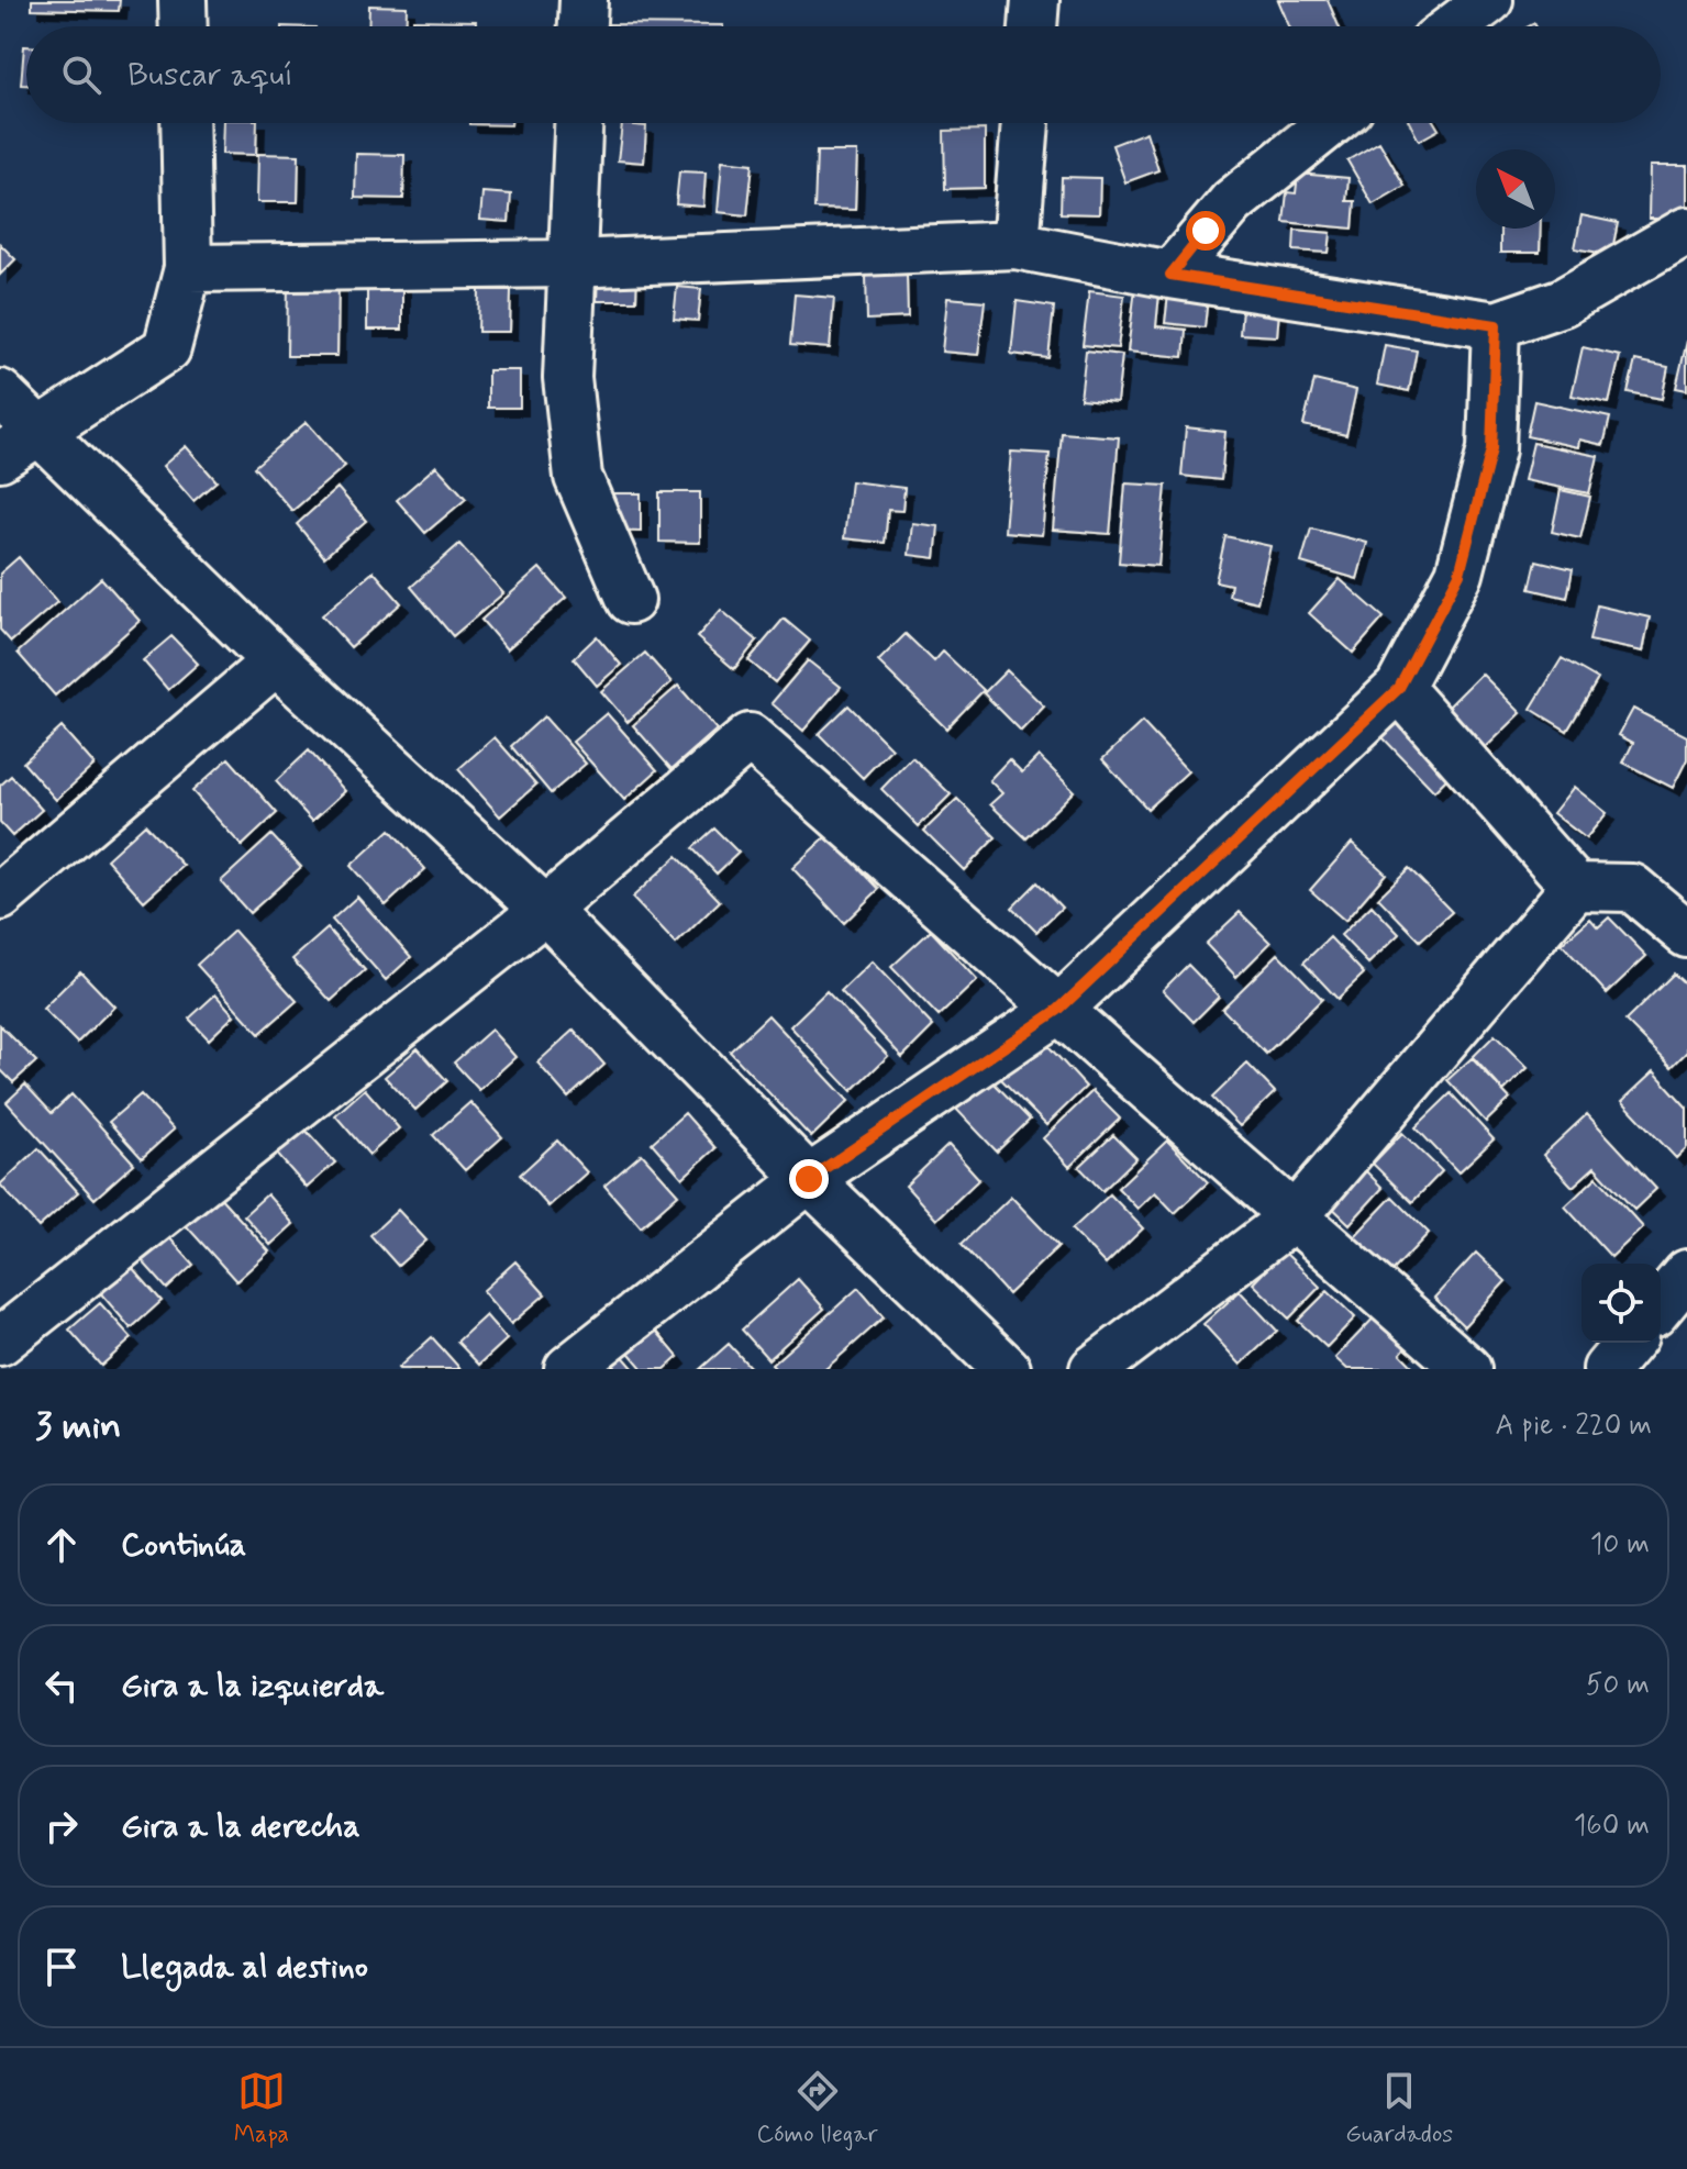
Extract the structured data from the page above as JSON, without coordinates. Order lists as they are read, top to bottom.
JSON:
{
  "north": "top left",
  "page": {
    "search": "Buscar aquí",
    "heading": ["3 min", "A pie · 220 m"],
    "list": [
      ["Continúa", "10 m"],
      ["Gira a la izquierda", "50 m"],
      ["Gira a la derecha", "160 m"],
      "Llegada al destino"
    ],
    "nav": ["Mapa", "Cómo llegar", "Guardados"]
  }
}
